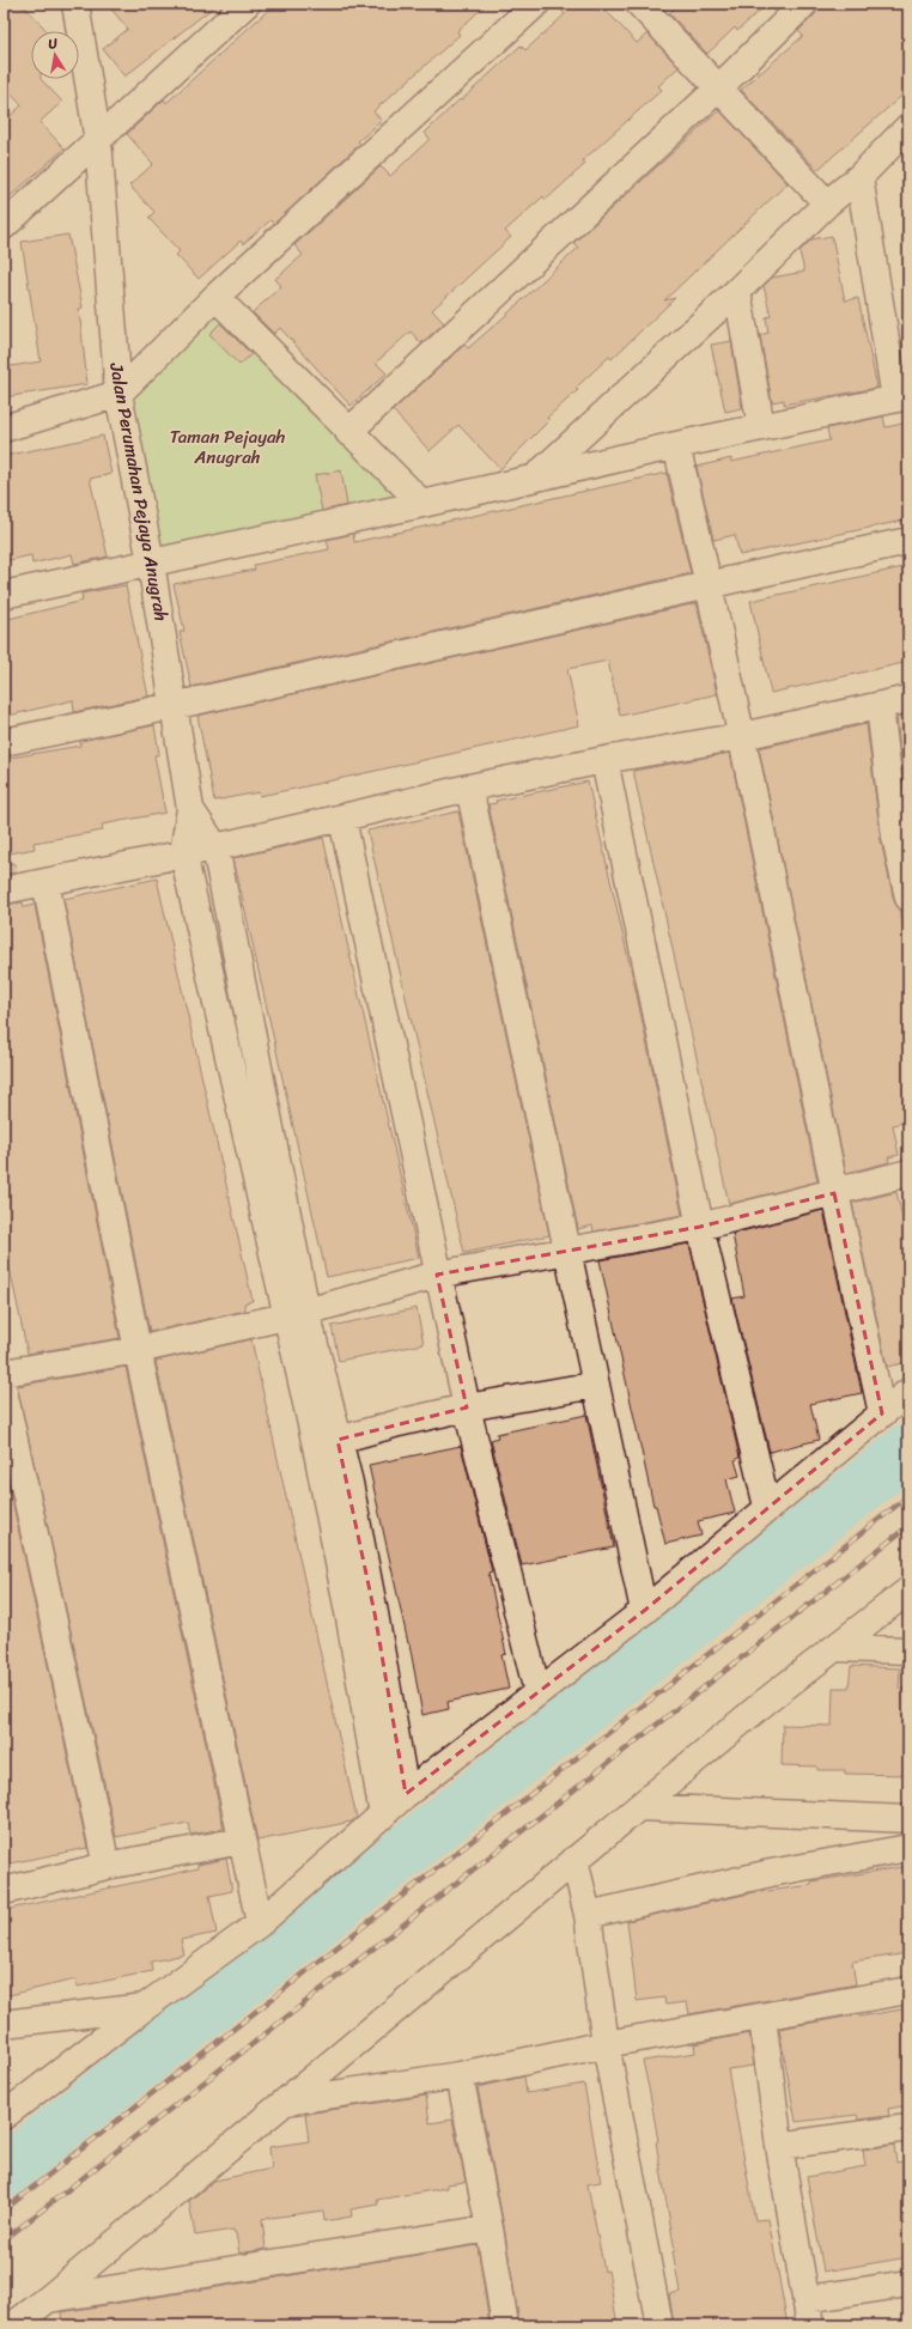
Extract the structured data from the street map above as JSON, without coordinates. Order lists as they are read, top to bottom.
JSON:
{
  "streets": {
    "street": ["Jalan Perumahan Pejaya Anugrah"]
  },
  "parks": ["Taman Pejayah Anugrah"],
  "north": "top"
}
